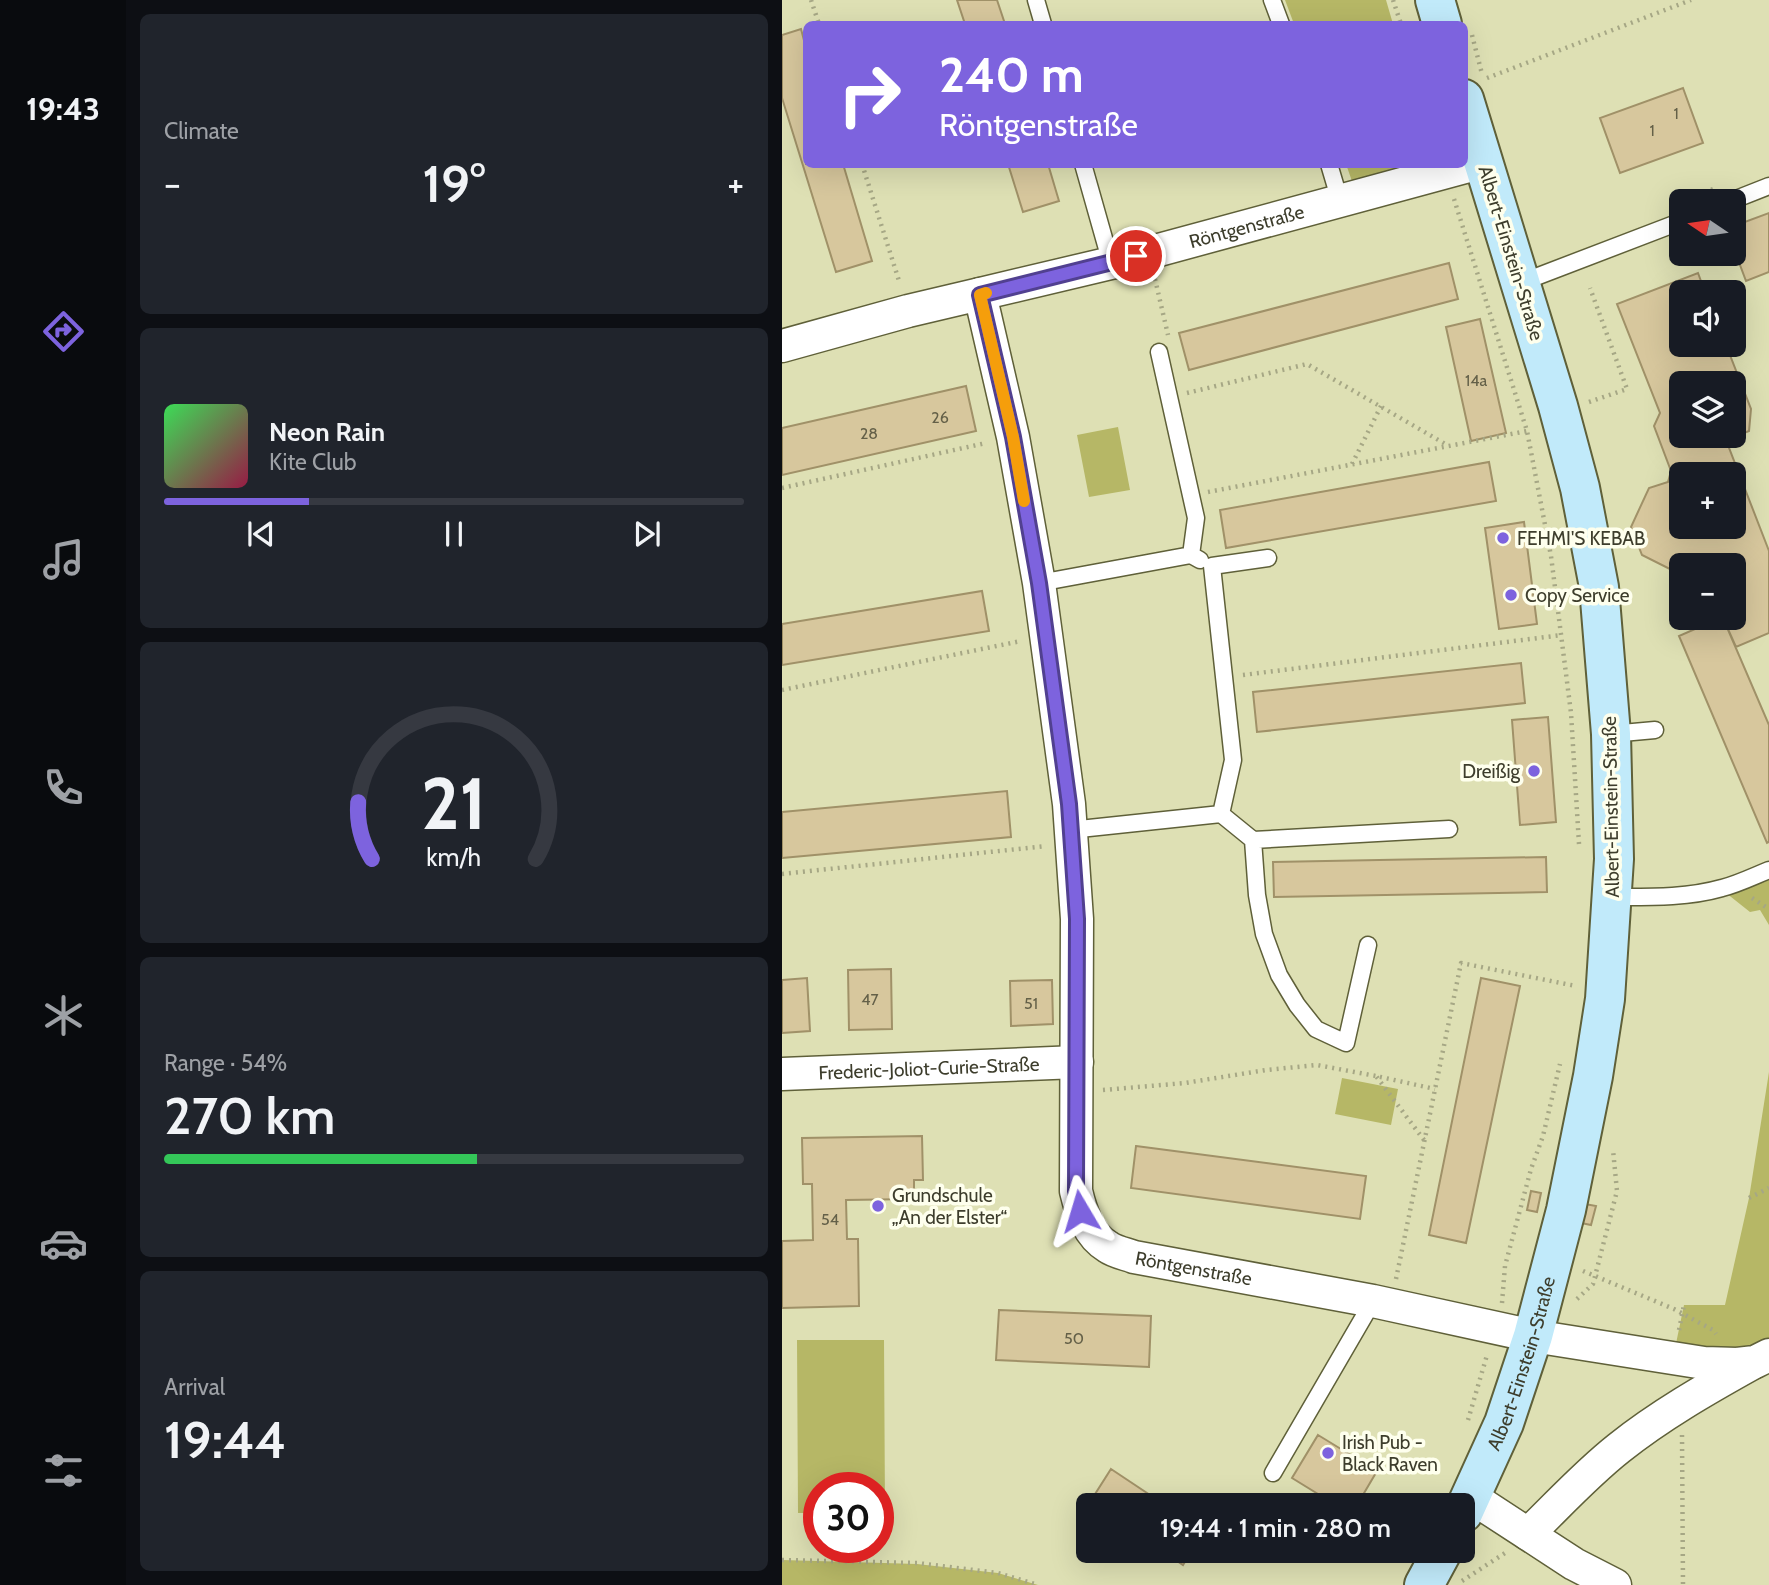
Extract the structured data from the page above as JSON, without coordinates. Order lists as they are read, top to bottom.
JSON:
{
  "streets": {
    "street": ["Röntgenstraße", "Albert-Einstein-Straße", "Frederic-Joliot-Curie-Straße"]
  },
  "crossings": [
    ["Röntgenstraße", "Albert-Einstein-Straße"],
    ["Röntgenstraße", "Frederic-Joliot-Curie-Straße"]
  ],
  "places": [
    "FEHMI'S KEBAB",
    "Copy Service",
    "Dreißig",
    "Grundschule „An der Elster“",
    "Irish Pub - Black Raven"
  ],
  "house_numbers": [
    "1",
    "1",
    "14a",
    "26",
    "28",
    "47",
    "51",
    "54",
    "50"
  ],
  "north": "left",
  "page": {
    "tabs": "19:43",
    "tile": [
      "Climate",
      ["Range · 54%", "270 km"],
      ["Arrival", "19:44"]
    ],
    "turn": ["240 m", "Röntgenstraße"],
    "heat": ["−", "19°", "+"],
    "map_buttons": ["+", "−"],
    "song": ["Neon Rain", "Kite Club"],
    "limit": "30",
    "trip": "19:44 · 1 min · 280 m",
    "gauge": ["21", "km/h"]
  }
}
